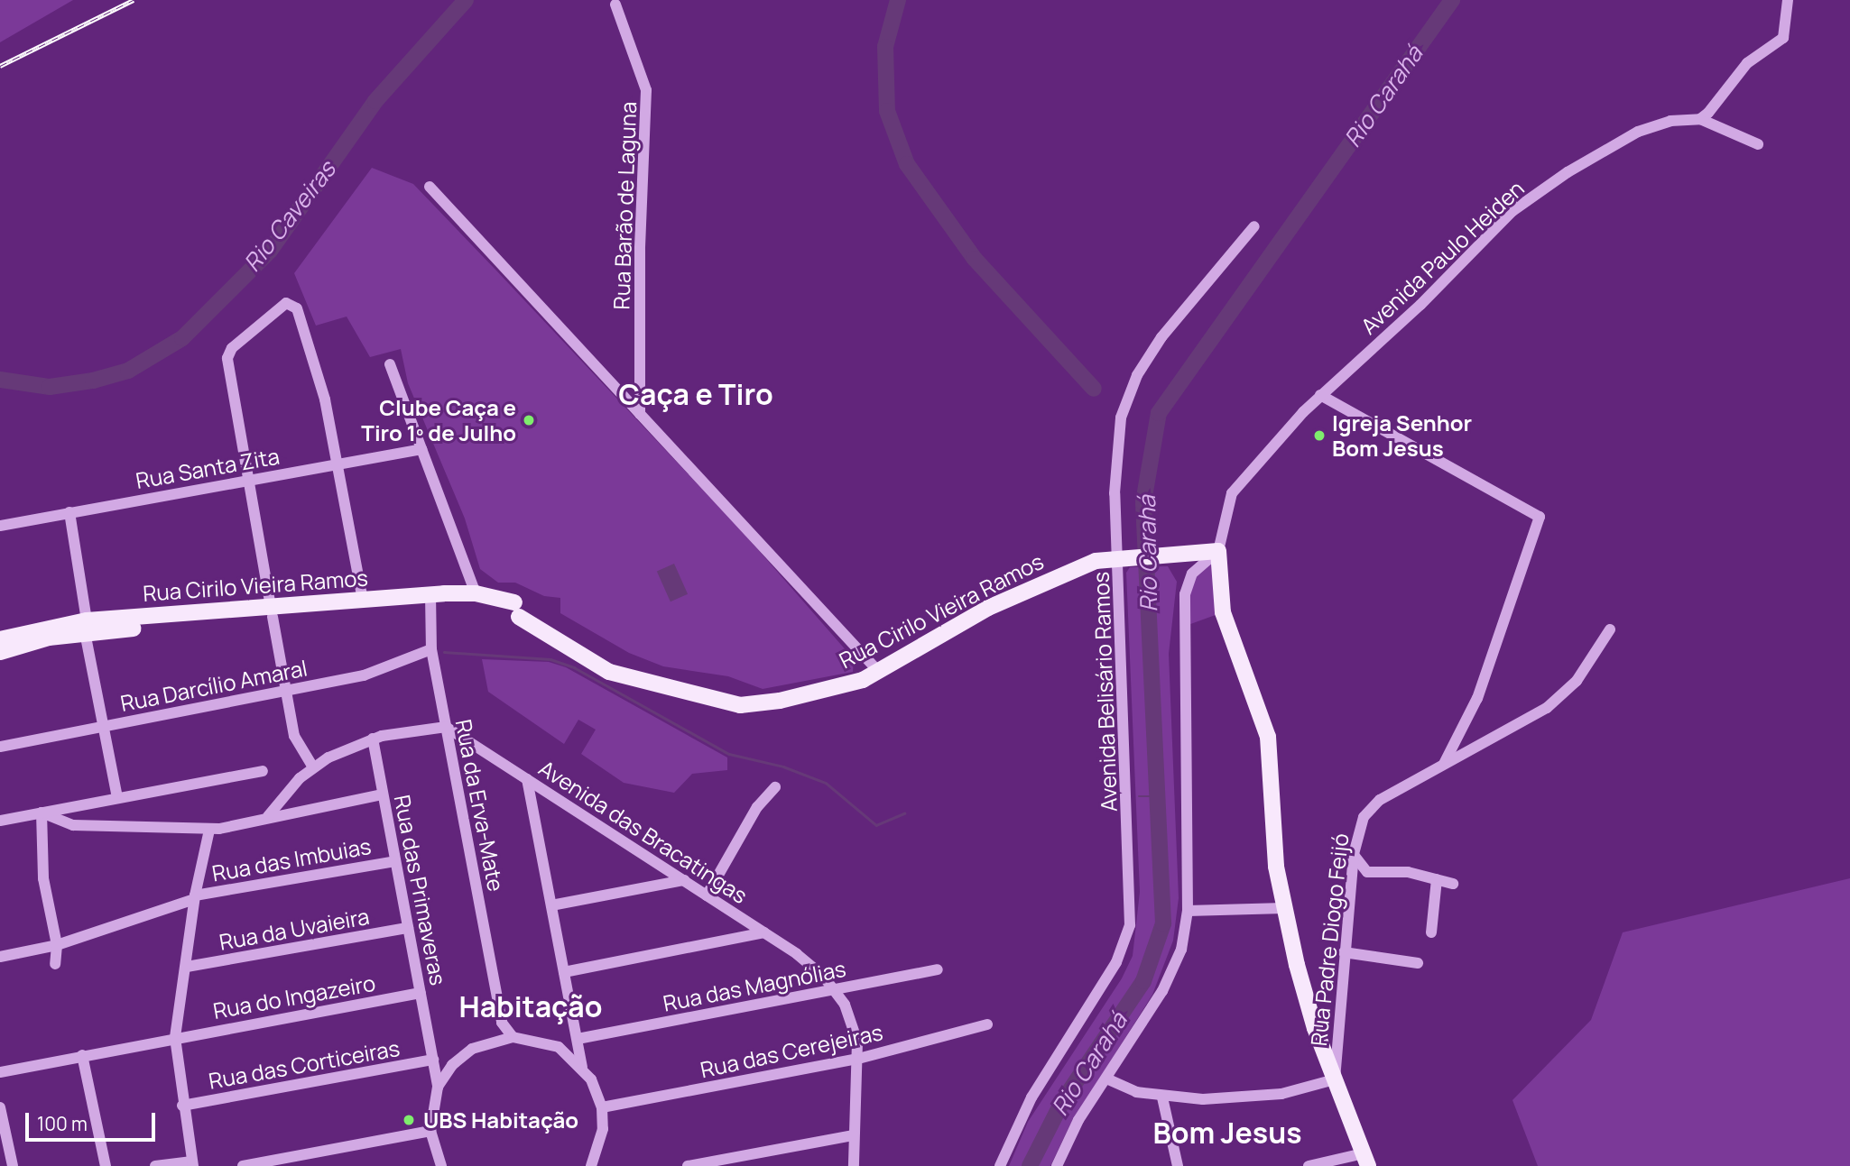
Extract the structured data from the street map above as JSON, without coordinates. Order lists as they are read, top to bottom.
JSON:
{
  "streets": {
    "main road": ["Rua Cirilo Vieira Ramos"],
    "street": [
      "Rua Barão de Laguna",
      "Avenida Paulo Heiden",
      "Rua Santa Zita",
      "Rua Darcílio Amaral",
      "Avenida Belisário Ramos",
      "Rua da Erva-Mate",
      "Avenida das Bracatingas",
      "Rua das Imbuias",
      "Rua das Primaveras",
      "Rua da Uvaieira",
      "Rua Padre Diogo Feijó",
      "Rua das Magnólias",
      "Rua do Ingazeiro",
      "Rua das Cerejeiras",
      "Rua das Corticeiras"
    ]
  },
  "crossings": [
    ["Avenida Paulo Heiden", "Rua Cirilo Vieira Ramos"],
    ["Rua Cirilo Vieira Ramos", "Avenida Belisário Ramos"],
    ["Rua Cirilo Vieira Ramos", "Rua da Erva-Mate"],
    ["Rua Darcílio Amaral", "Rua da Erva-Mate"],
    ["Rua da Erva-Mate", "Avenida das Bracatingas"],
    ["Avenida das Bracatingas", "Rua das Magnólias"],
    ["Avenida das Bracatingas", "Rua das Cerejeiras"],
    ["Rua das Imbuias", "Rua das Primaveras"],
    ["Rua das Primaveras", "Rua da Uvaieira"],
    ["Rua das Primaveras", "Rua do Ingazeiro"],
    ["Rua das Primaveras", "Rua das Corticeiras"]
  ],
  "districts": ["Caça e Tiro", "Habitação", "Bom Jesus"],
  "water": ["Rio Carahá", "Rio Caveiras"],
  "places": ["Clube Caça e Tiro 1º de Julho", "Igreja Senhor Bom Jesus", "UBS Habitação"],
  "scale_bar": "100 m"
}
